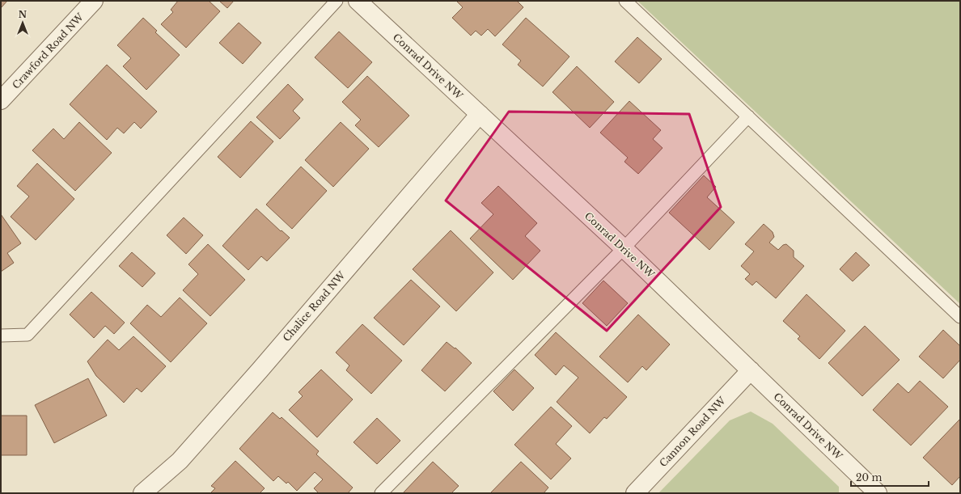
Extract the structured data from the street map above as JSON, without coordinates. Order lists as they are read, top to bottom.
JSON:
{
  "streets": {
    "street": [
      "Crawford Road NW",
      "Conrad Drive NW",
      "Chalice Road NW",
      "Cannon Road NW"
    ]
  },
  "crossings": [
    ["Conrad Drive NW", "Chalice Road NW"],
    ["Conrad Drive NW", "Cannon Road NW"]
  ],
  "scale_bar": "20 m",
  "north": "top"
}
